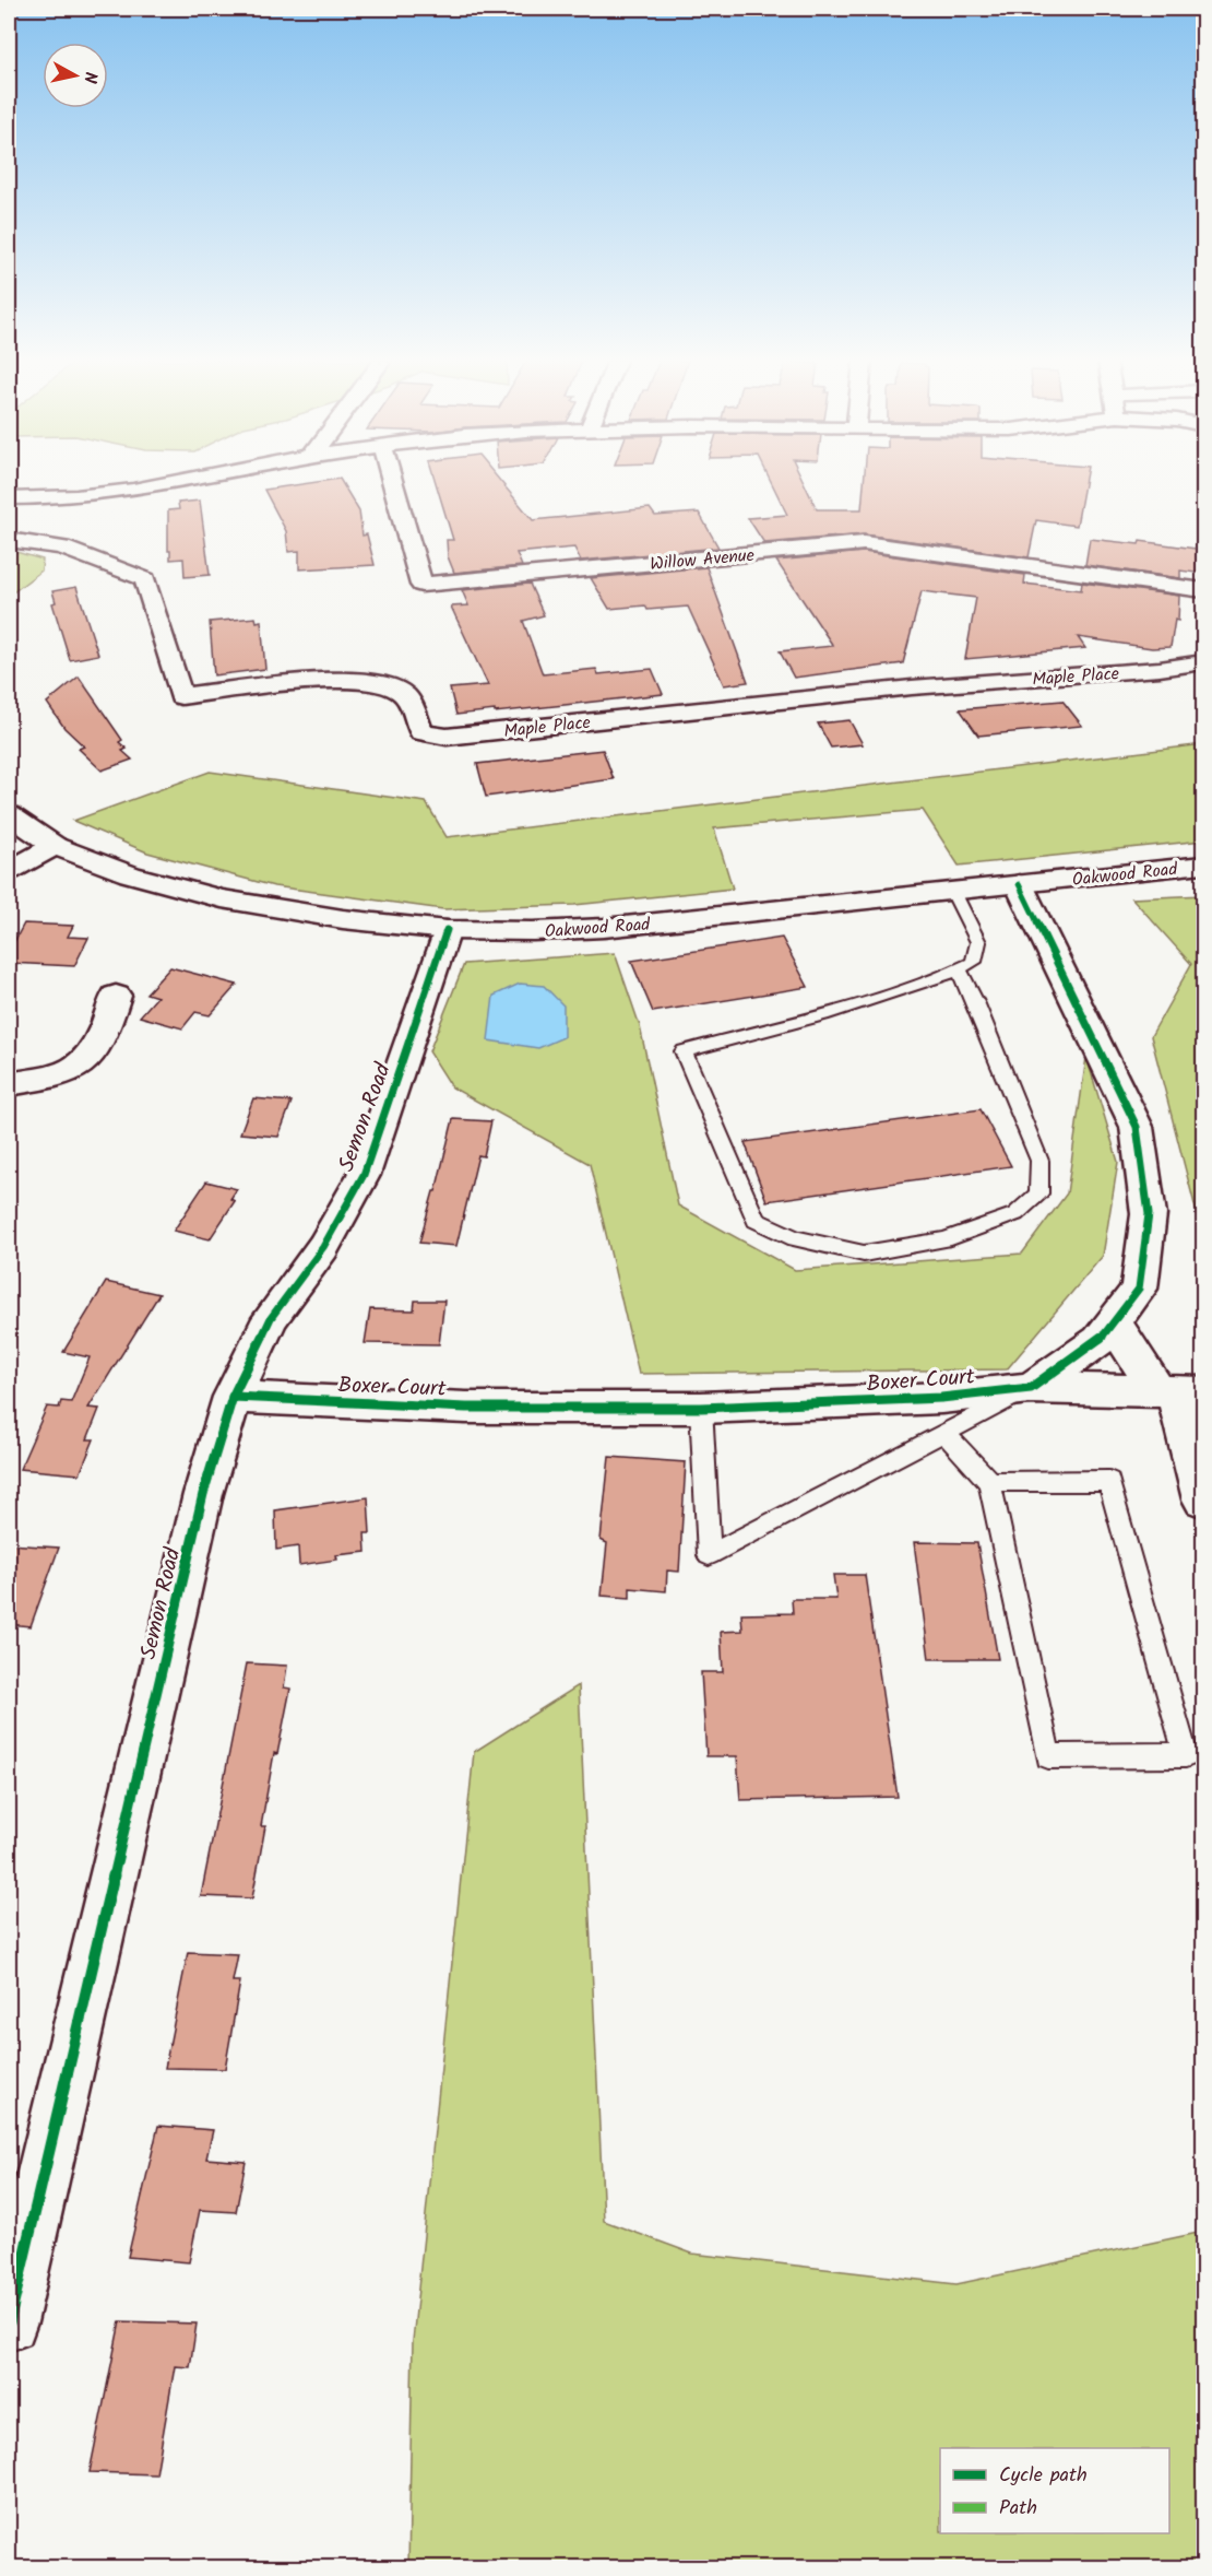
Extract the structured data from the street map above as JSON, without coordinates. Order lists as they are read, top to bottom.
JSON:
{
  "streets": {
    "street": [
      "Willow Avenue",
      "Maple Place",
      "Oakwood Road",
      "Semon Road",
      "Boxer Court"
    ]
  },
  "crossings": [
    ["Oakwood Road", "Semon Road"],
    ["Oakwood Road", "Boxer Court"],
    ["Semon Road", "Boxer Court"]
  ],
  "legend": ["Cycle path", "Path"],
  "north": "right"
}
